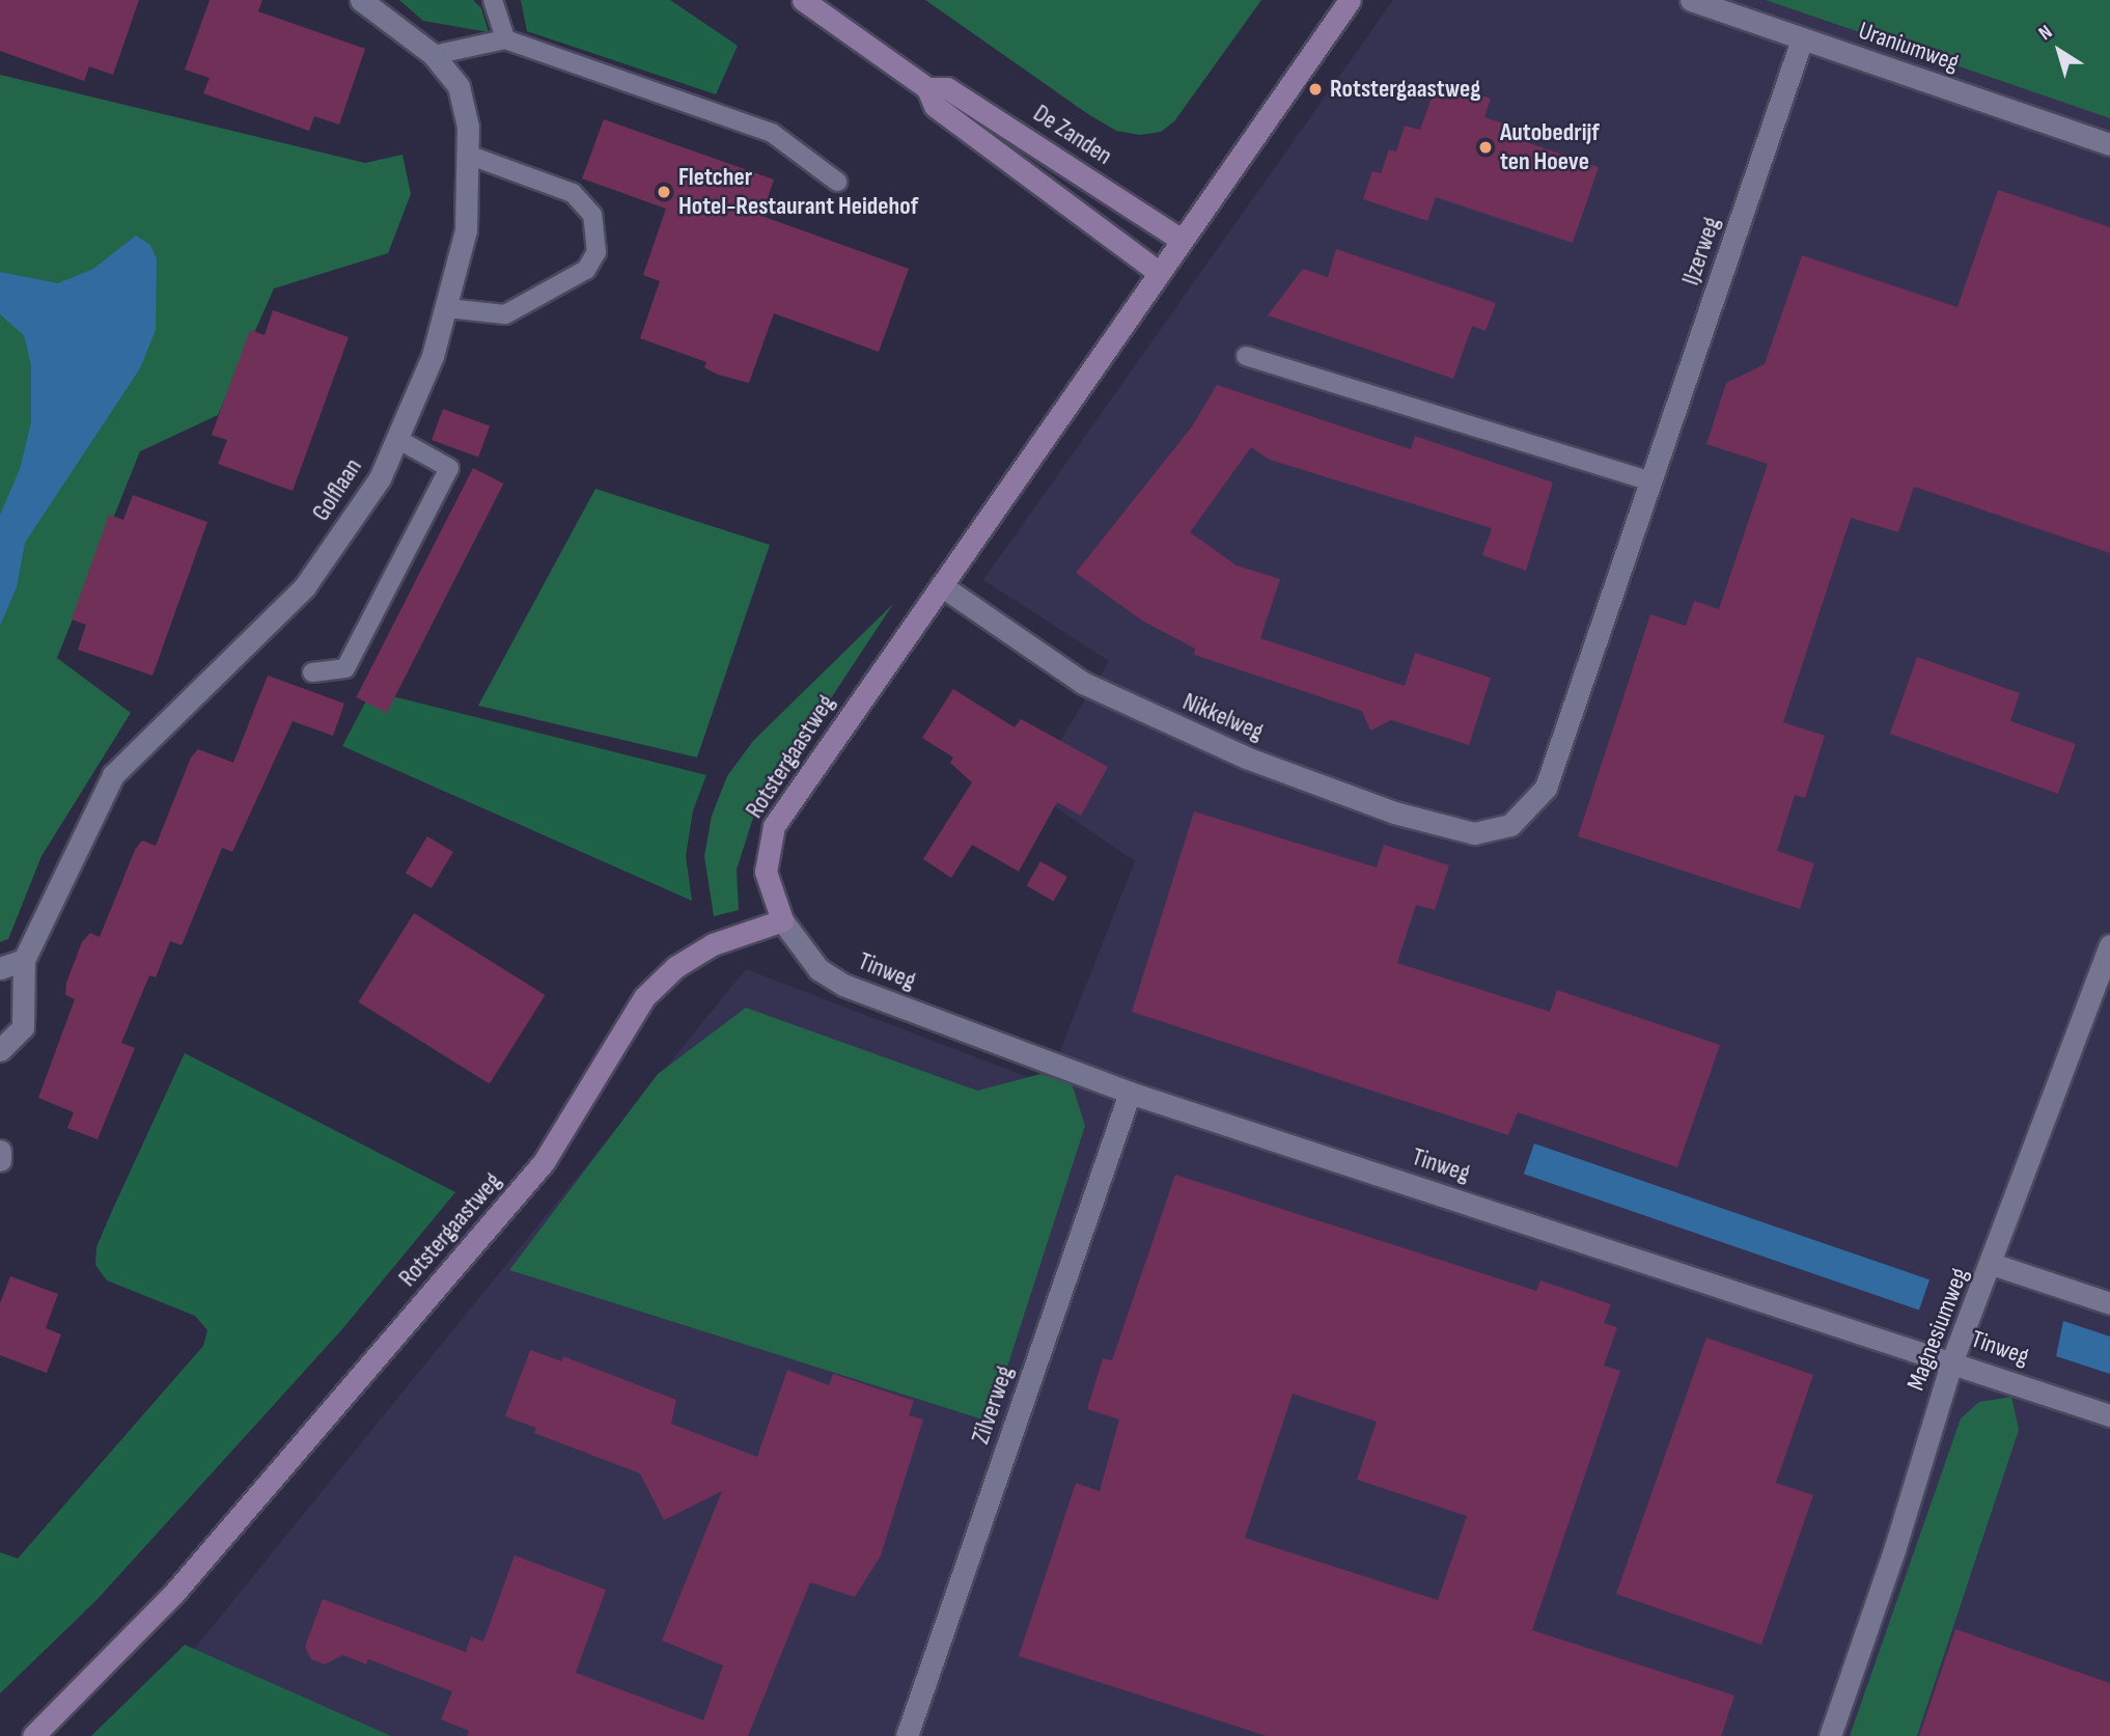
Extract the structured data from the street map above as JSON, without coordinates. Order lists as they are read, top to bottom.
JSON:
{
  "streets": {
    "street": [
      "Uraniumweg",
      "De Zanden",
      "IJzerweg",
      "Golflaan",
      "Nikkelweg",
      "Rotstergaastweg",
      "Tinweg",
      "Magnesiumweg",
      "Zilverweg"
    ]
  },
  "crossings": [
    ["Uraniumweg", "IJzerweg"],
    ["De Zanden", "Rotstergaastweg"],
    ["IJzerweg", "Nikkelweg"],
    ["Nikkelweg", "Rotstergaastweg"],
    ["Rotstergaastweg", "Tinweg"],
    ["Tinweg", "Magnesiumweg"],
    ["Tinweg", "Zilverweg"]
  ],
  "places": ["Rotstergaastweg", "Autobedrijf ten Hoeve", "Fletcher Hotel-Restaurant Heidehof"],
  "north": "top left"
}
